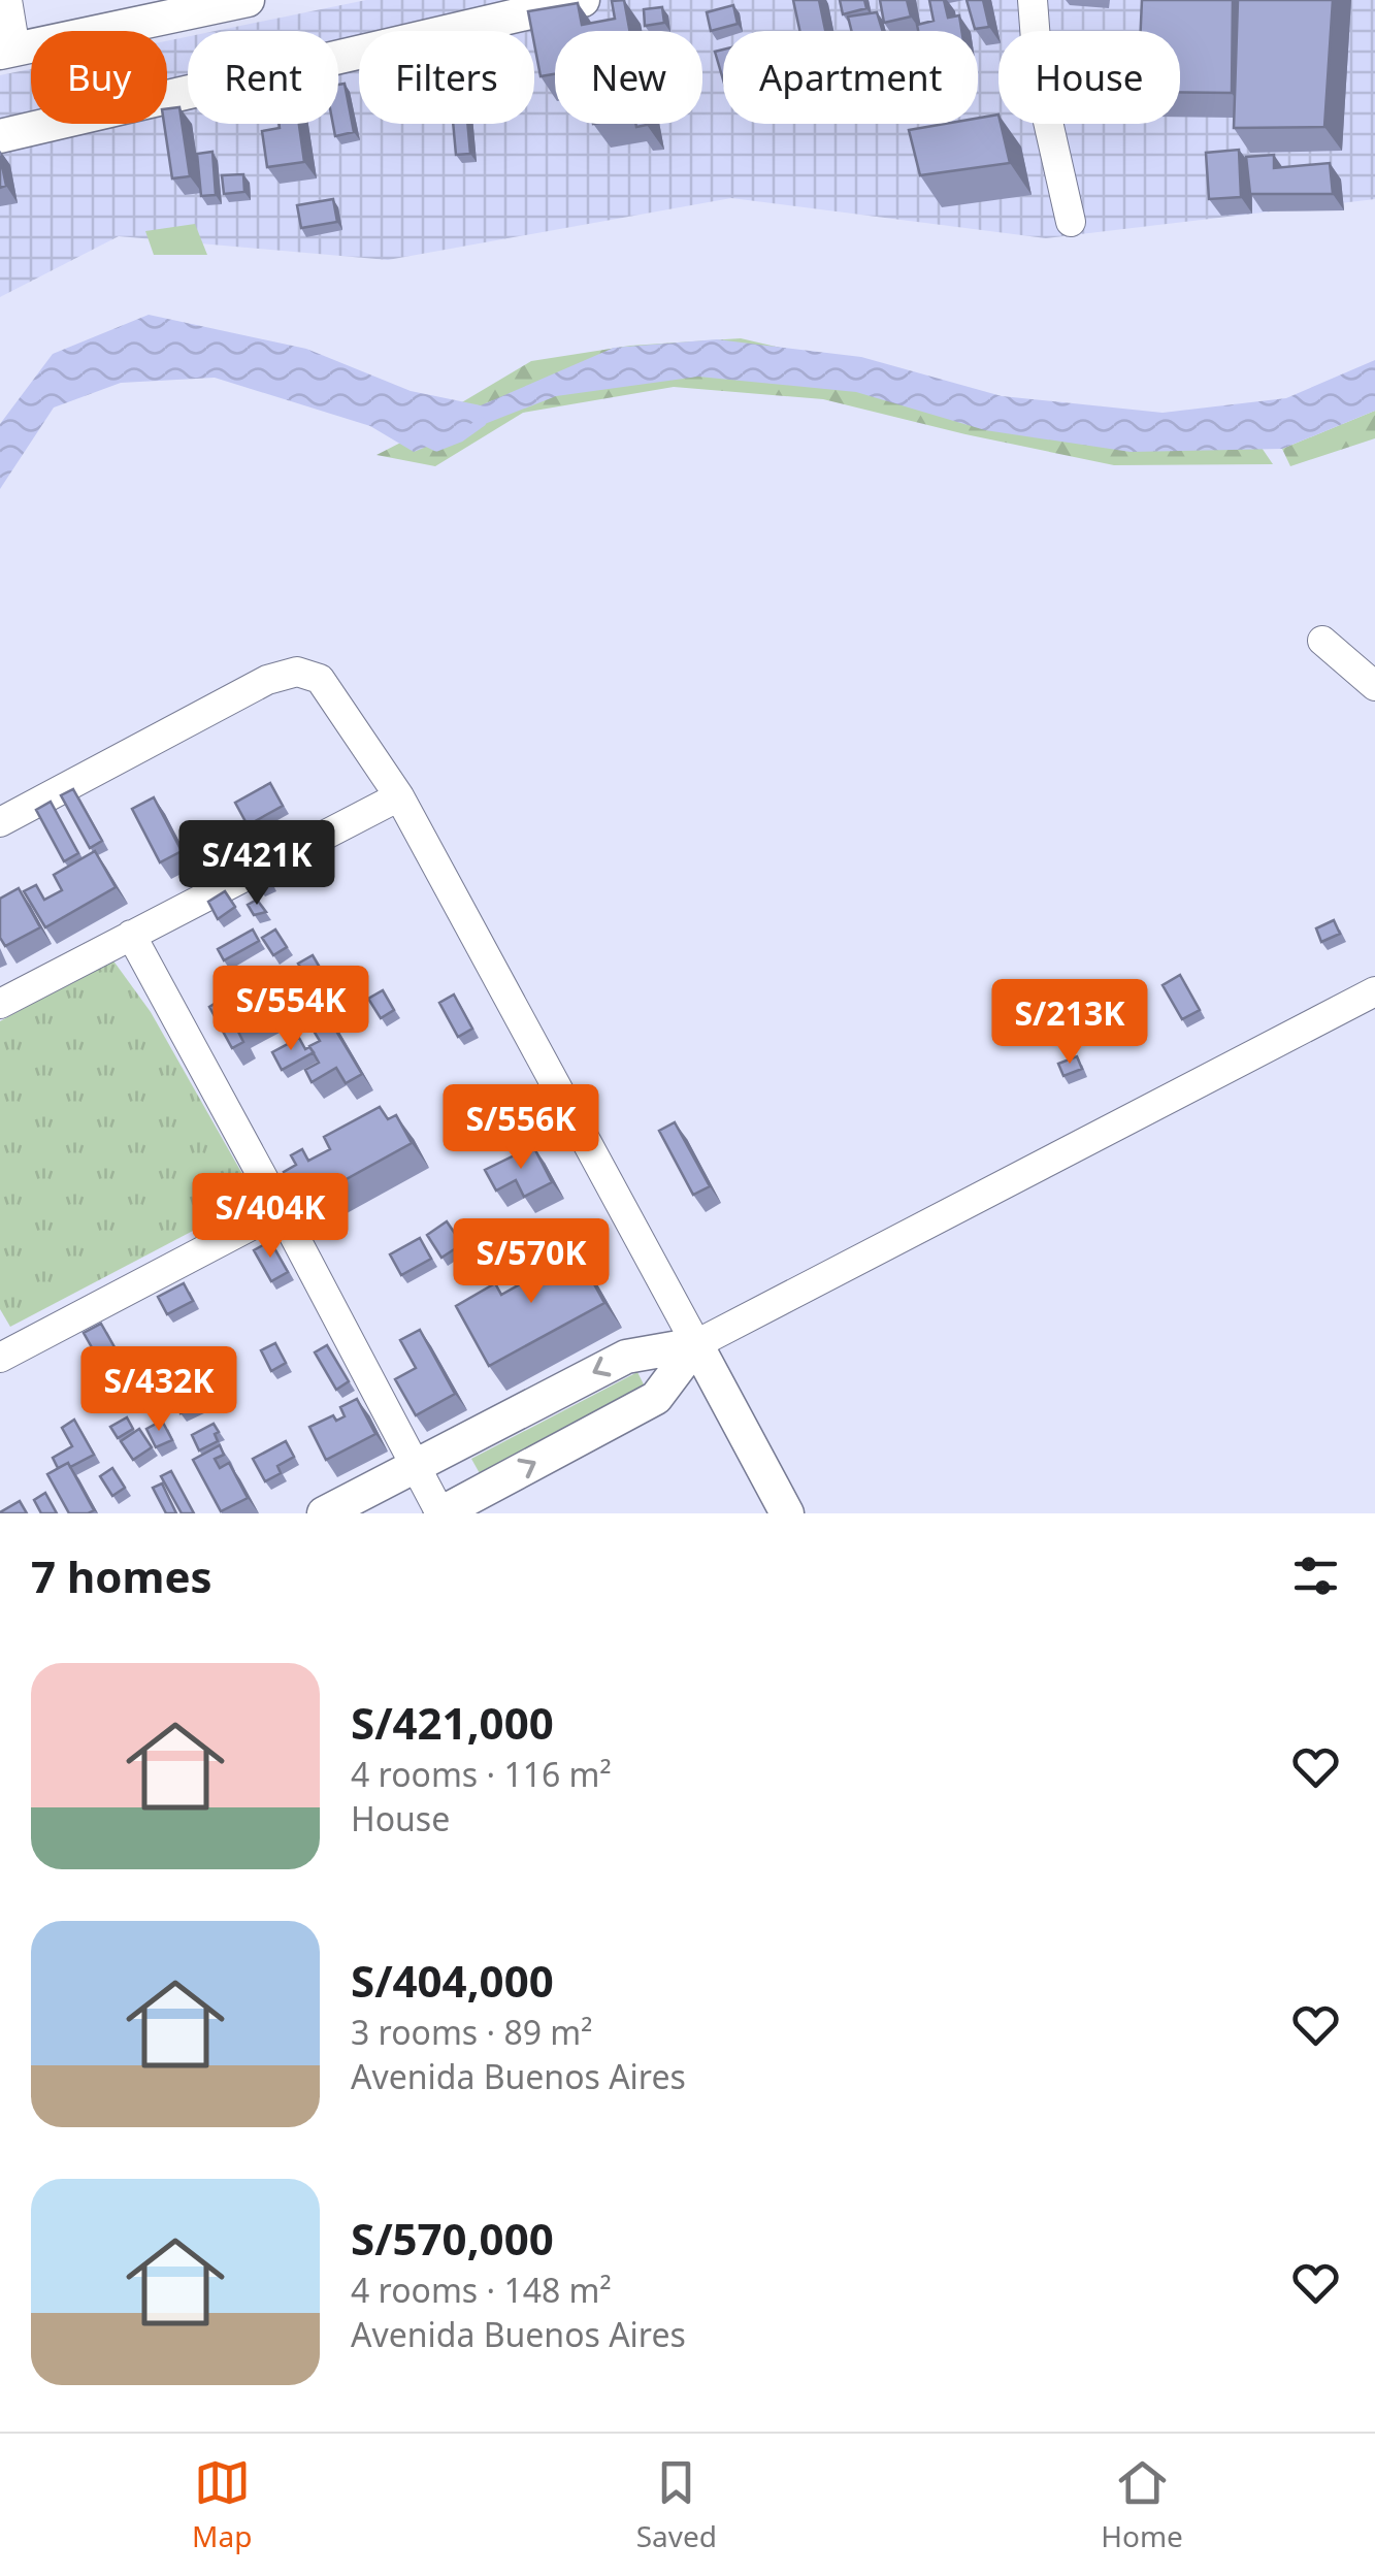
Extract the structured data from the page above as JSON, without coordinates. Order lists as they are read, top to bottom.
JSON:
{
  "page": {
    "chip": [
      "Buy",
      "Rent",
      "Filters",
      "New",
      "Apartment",
      "House"
    ],
    "price": [
      "S/421K",
      "S/554K",
      "S/213K",
      "S/556K",
      "S/404K",
      "S/570K",
      "S/432K"
    ],
    "heading": "7 homes",
    "list": [
      {
        "name": "S/421,000",
        "note": "4 rooms · 116 m² · House"
      },
      {
        "name": "S/404,000",
        "note": "3 rooms · 89 m² · Avenida Buenos Aires"
      },
      {
        "name": "S/570,000",
        "note": "4 rooms · 148 m² · Avenida Buenos Aires"
      }
    ],
    "tabs": ["Map", "Saved", "Home"]
  }
}
